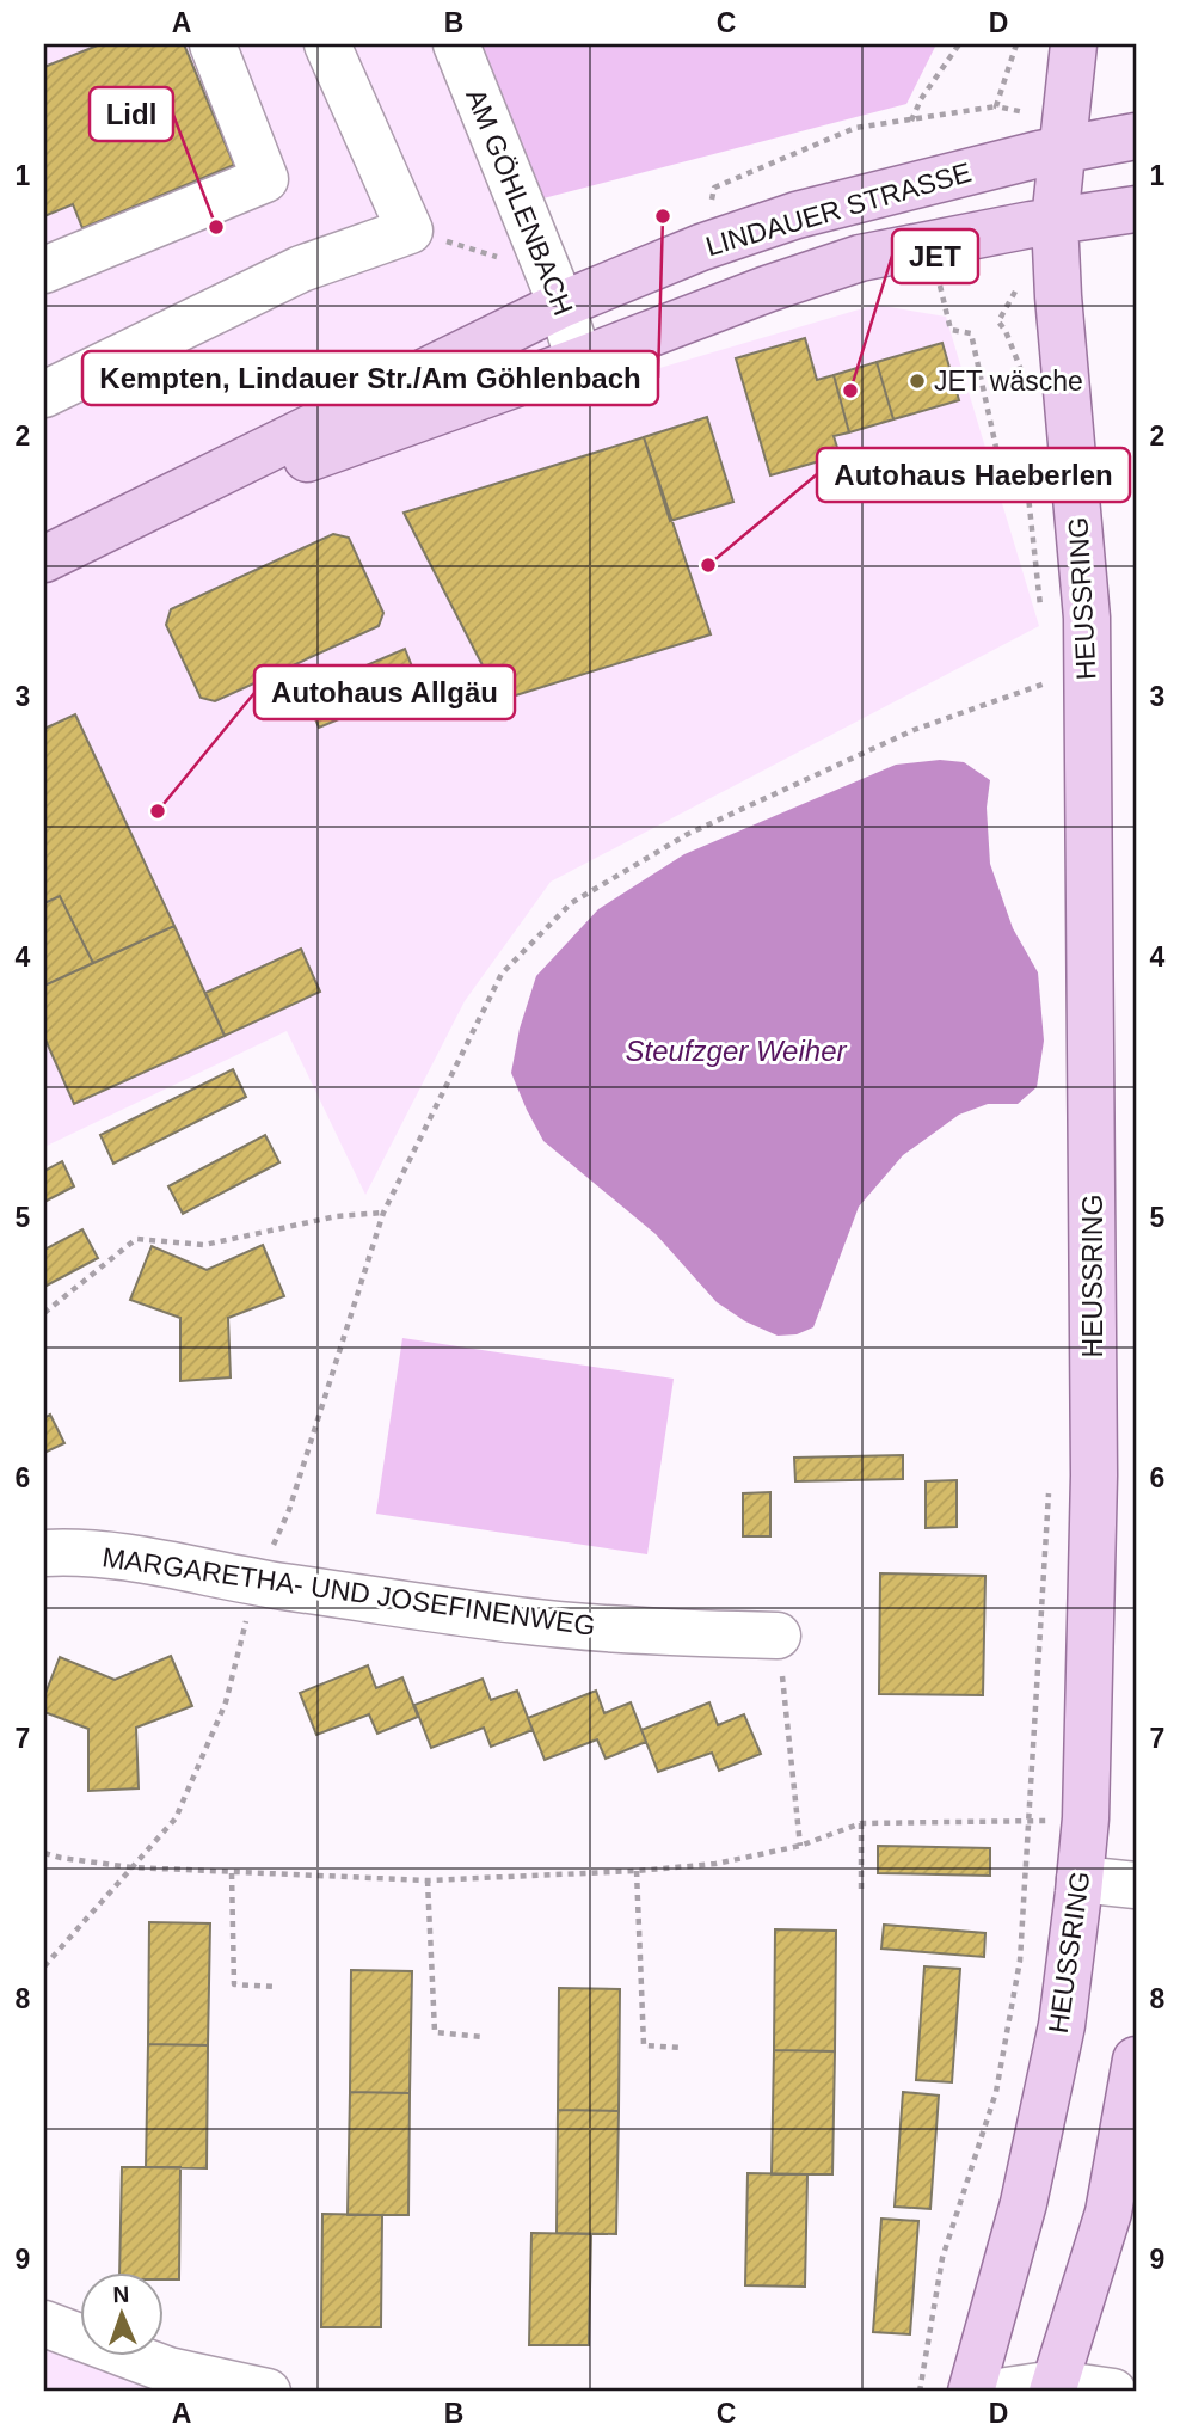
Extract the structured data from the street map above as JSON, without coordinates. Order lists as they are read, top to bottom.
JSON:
{
  "streets": {
    "main road": ["LINDAUER STRASSE", "HEUSSRING"],
    "street": ["AM GÖHLENBACH", "MARGARETHA- UND JOSEFINENWEG"]
  },
  "crossings": [
    ["AM GÖHLENBACH", "LINDAUER STRASSE"],
    ["LINDAUER STRASSE", "HEUSSRING"]
  ],
  "water": ["Steufzger Weiher"],
  "places": [
    "Kempten, Lindauer Str./Am Göhlenbach",
    "Lidl",
    "JET wäsche",
    "JET",
    "Autohaus Haeberlen",
    "Autohaus Allgäu"
  ],
  "north": "top",
  "grid": {
    "columns": [
      "A",
      "B",
      "C",
      "D"
    ],
    "rows": [
      "1",
      "2",
      "3",
      "4",
      "5",
      "6",
      "7",
      "8",
      "9"
    ]
  }
}
